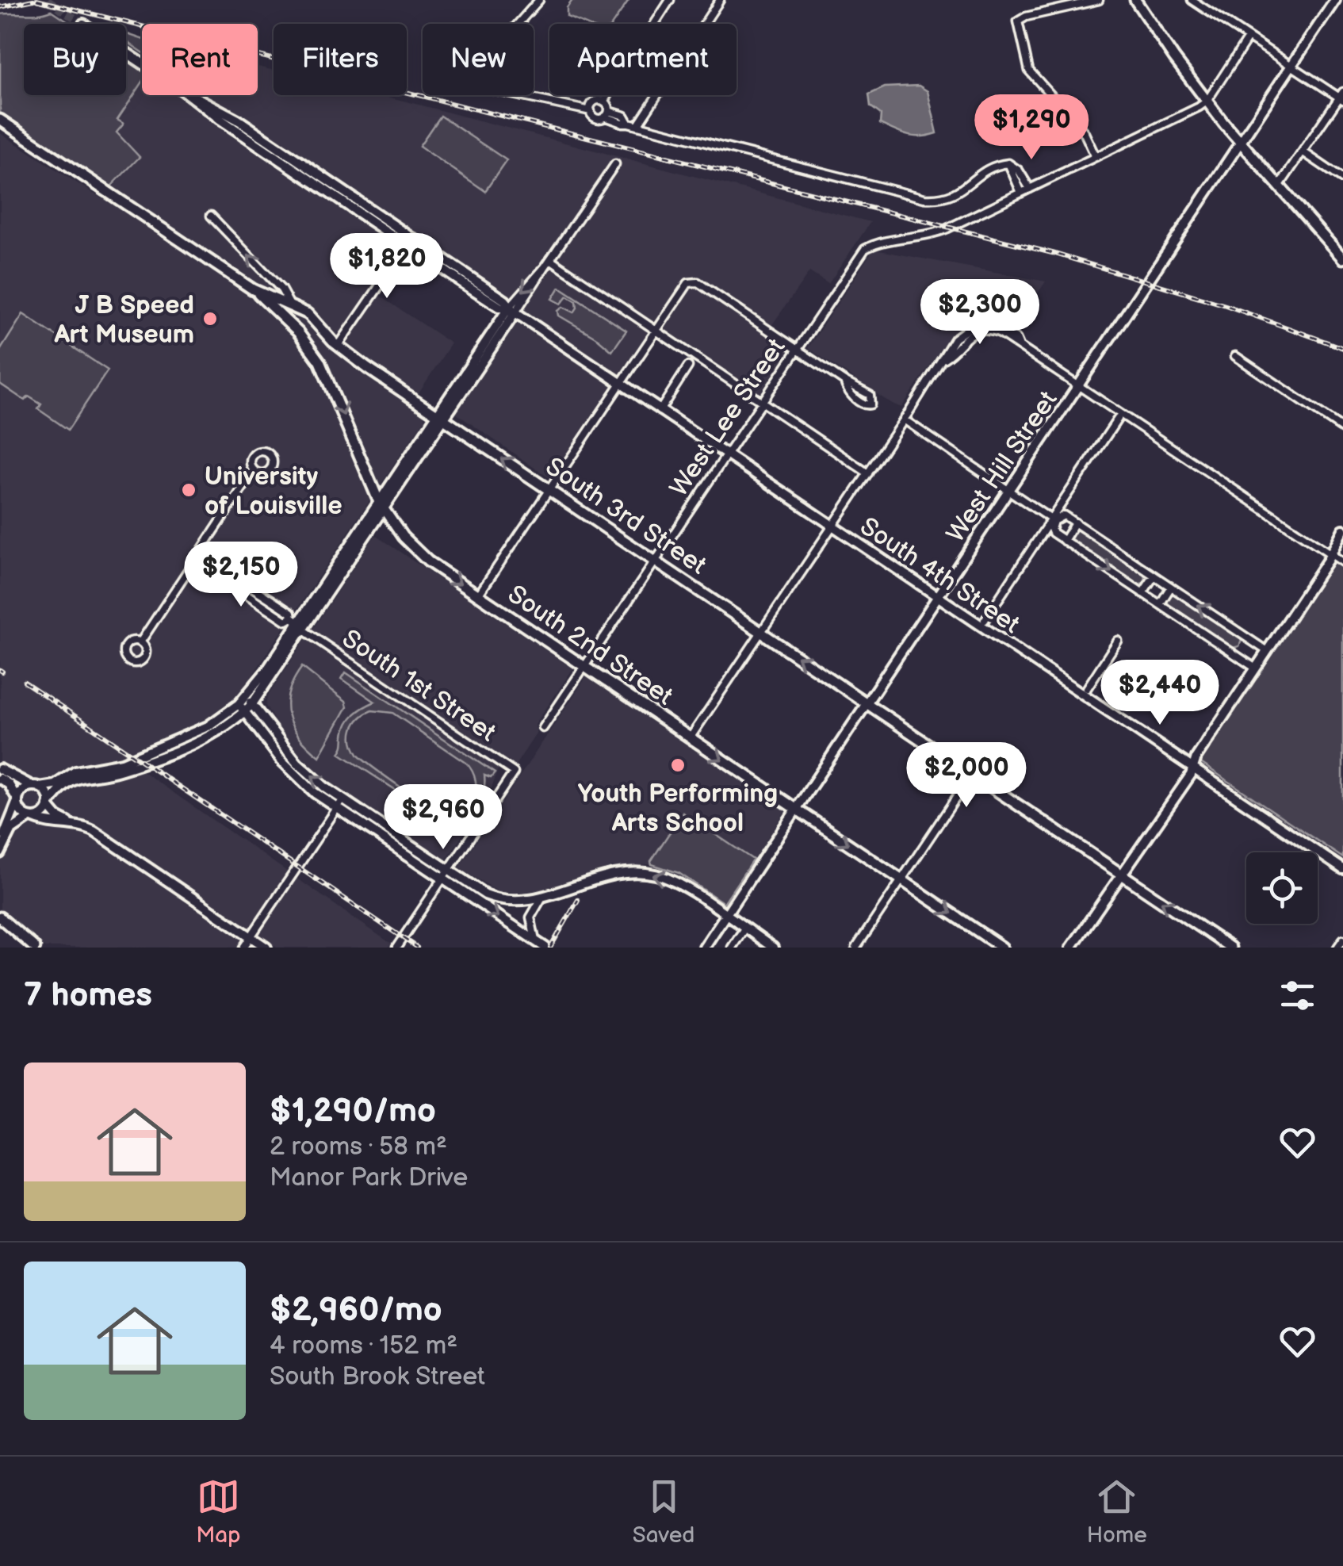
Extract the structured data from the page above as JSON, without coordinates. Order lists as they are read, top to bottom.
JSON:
{
  "streets": {
    "main road": ["South 3rd Street", "South 2nd Street"],
    "street": [
      "West Lee Street",
      "West Hill Street",
      "South 4th Street",
      "South 1st Street"
    ]
  },
  "crossings": [
    ["West Lee Street", "South 3rd Street"],
    ["West Lee Street", "South 4th Street"],
    ["West Lee Street", "South 2nd Street"],
    ["West Hill Street", "South 3rd Street"],
    ["West Hill Street", "South 4th Street"],
    ["West Hill Street", "South 2nd Street"],
    ["South 3rd Street", "South 2nd Street"]
  ],
  "one_way": ["South 2nd Street"],
  "places": ["J B Speed Art Museum", "University of Louisville", "Youth Performing Arts School"],
  "page": {
    "chip": [
      "Buy",
      "Rent",
      "Filters",
      "New",
      "Apartment"
    ],
    "price": [
      "$1,290",
      "$1,820",
      "$2,300",
      "$2,150",
      "$2,440",
      "$2,000",
      "$2,960"
    ],
    "heading": "7 homes",
    "list": [
      {
        "name": "$1,290/mo",
        "note": "2 rooms · 58 m² · Manor Park Drive"
      },
      {
        "name": "$2,960/mo",
        "note": "4 rooms · 152 m² · South Brook Street"
      }
    ],
    "tabs": ["Map", "Saved", "Home"]
  }
}
